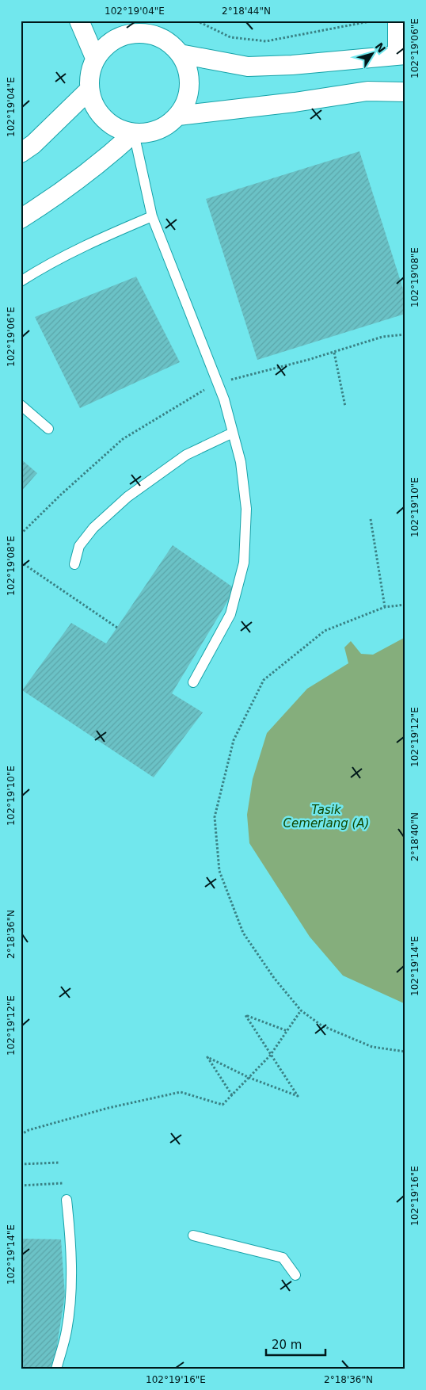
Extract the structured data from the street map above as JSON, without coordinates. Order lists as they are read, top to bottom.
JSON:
{
  "water": ["Tasik Cemerlang (A)"],
  "scale_bar": "20 m",
  "north": "top right",
  "coordinates": [
    "102°19'04\"E",
    "2°18'44\"N",
    "102°19'06\"E",
    "102°19'08\"E",
    "102°19'10\"E",
    "102°19'12\"E",
    "2°18'40\"N",
    "2°18'36\"N",
    "102°19'14\"E",
    "102°19'16\"E"
  ]
}
